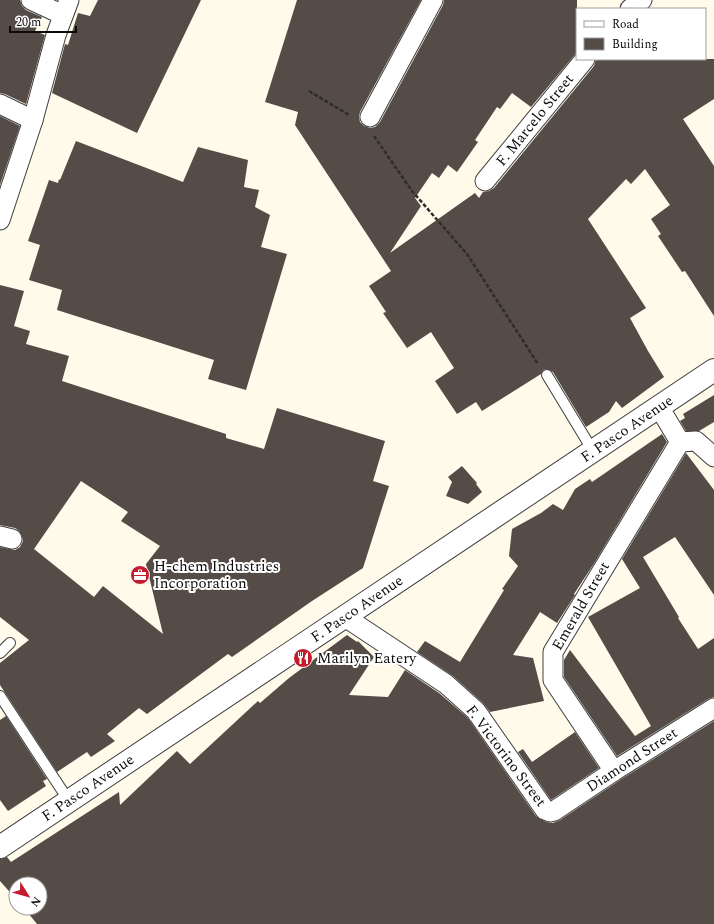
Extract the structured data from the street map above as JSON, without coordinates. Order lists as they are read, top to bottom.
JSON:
{
  "streets": {
    "street": [
      "F. Marcelo Street",
      "F. Pasco Avenue",
      "Emerald Street",
      "F. Victorino Street",
      "Diamond Street"
    ]
  },
  "crossings": [
    ["F. Pasco Avenue", "F. Victorino Street"],
    ["Emerald Street", "Diamond Street"],
    ["F. Victorino Street", "Diamond Street"]
  ],
  "places": {
    "office": ["H-chem Industries Incorporation"],
    "restaurant": ["Marilyn Eatery"]
  },
  "legend": ["Road", "Building"],
  "scale_bar": "20 m",
  "north": "bottom right"
}
